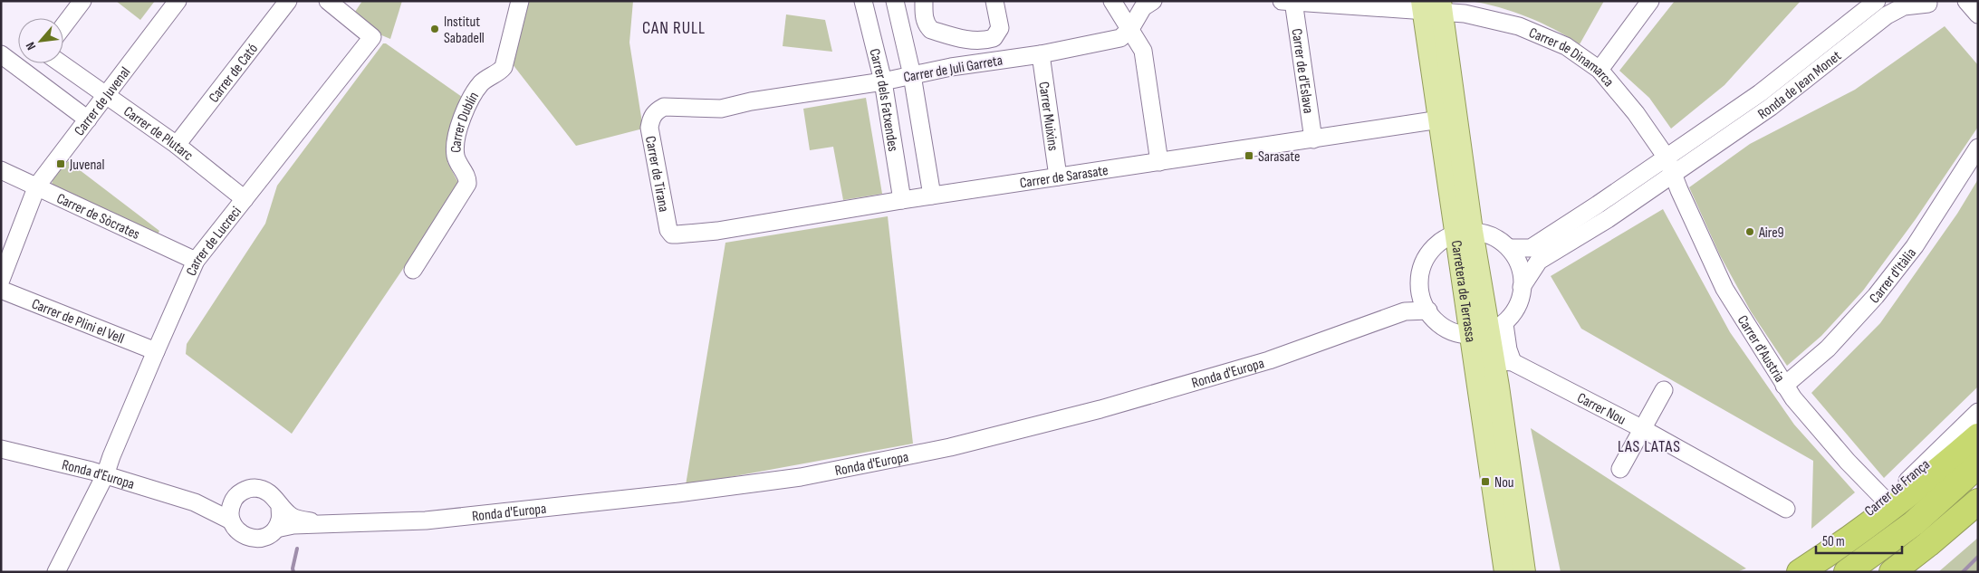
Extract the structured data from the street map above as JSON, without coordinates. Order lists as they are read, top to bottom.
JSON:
{
  "streets": {
    "main road": ["Carretera de Terrassa"],
    "street": [
      "Carrer de Dinamarca",
      "Carrer de Juli Garreta",
      "Carrer de d'Eslava",
      "Carrer de Cató",
      "Ronda de Jean Monet",
      "Carrer dels Fatxendes",
      "Carrer de Juvenal",
      "Carrer Muixins",
      "Carrer Dublín",
      "Carrer de Plutarc",
      "Carrer de Tirana",
      "Carrer de Sarasate",
      "Carrer de Sòcrates",
      "Carrer de Lucreci",
      "Carrer d'Itàlia",
      "Carrer de Plini el Vell",
      "Carrer d'Austria",
      "Ronda d'Europa",
      "Carrer Nou",
      "Carrer de França"
    ]
  },
  "crossings": [
    ["Carrer de Dinamarca", "Carrer de d'Eslava"],
    ["Carrer de Dinamarca", "Ronda de Jean Monet"],
    ["Carrer de Dinamarca", "Carretera de Terrassa"],
    ["Carrer de Juli Garreta", "Carrer dels Fatxendes"],
    ["Carrer de Juli Garreta", "Carrer Muixins"],
    ["Carrer de Juli Garreta", "Carrer de Tirana"],
    ["Carrer de d'Eslava", "Carrer de Sarasate"],
    ["Carrer de Cató", "Carrer de Plutarc"],
    ["Ronda de Jean Monet", "Carrer d'Austria"],
    ["Carrer dels Fatxendes", "Carrer de Sarasate"],
    ["Carrer de Juvenal", "Carrer de Plutarc"],
    ["Carrer de Juvenal", "Carrer de Sòcrates"],
    ["Carrer Muixins", "Carrer de Sarasate"],
    ["Carrer de Plutarc", "Carrer de Lucreci"],
    ["Carrer de Tirana", "Carrer de Sarasate"],
    ["Carrer de Sarasate", "Carretera de Terrassa"],
    ["Carrer de Sòcrates", "Carrer de Lucreci"],
    ["Carrer de Lucreci", "Carrer de Plini el Vell"],
    ["Carrer de Lucreci", "Ronda d'Europa"],
    ["Carrer d'Itàlia", "Carrer d'Austria"],
    ["Carrer d'Austria", "Carrer de França"]
  ],
  "districts": ["CAN RULL", "LAS LATAS"],
  "places": {
    "other": ["Institut Sabadell", "Aire9"],
    "transit": ["Sarasate", "Juvenal", "Nou"]
  },
  "scale_bar": "50 m",
  "north": "bottom left"
}
